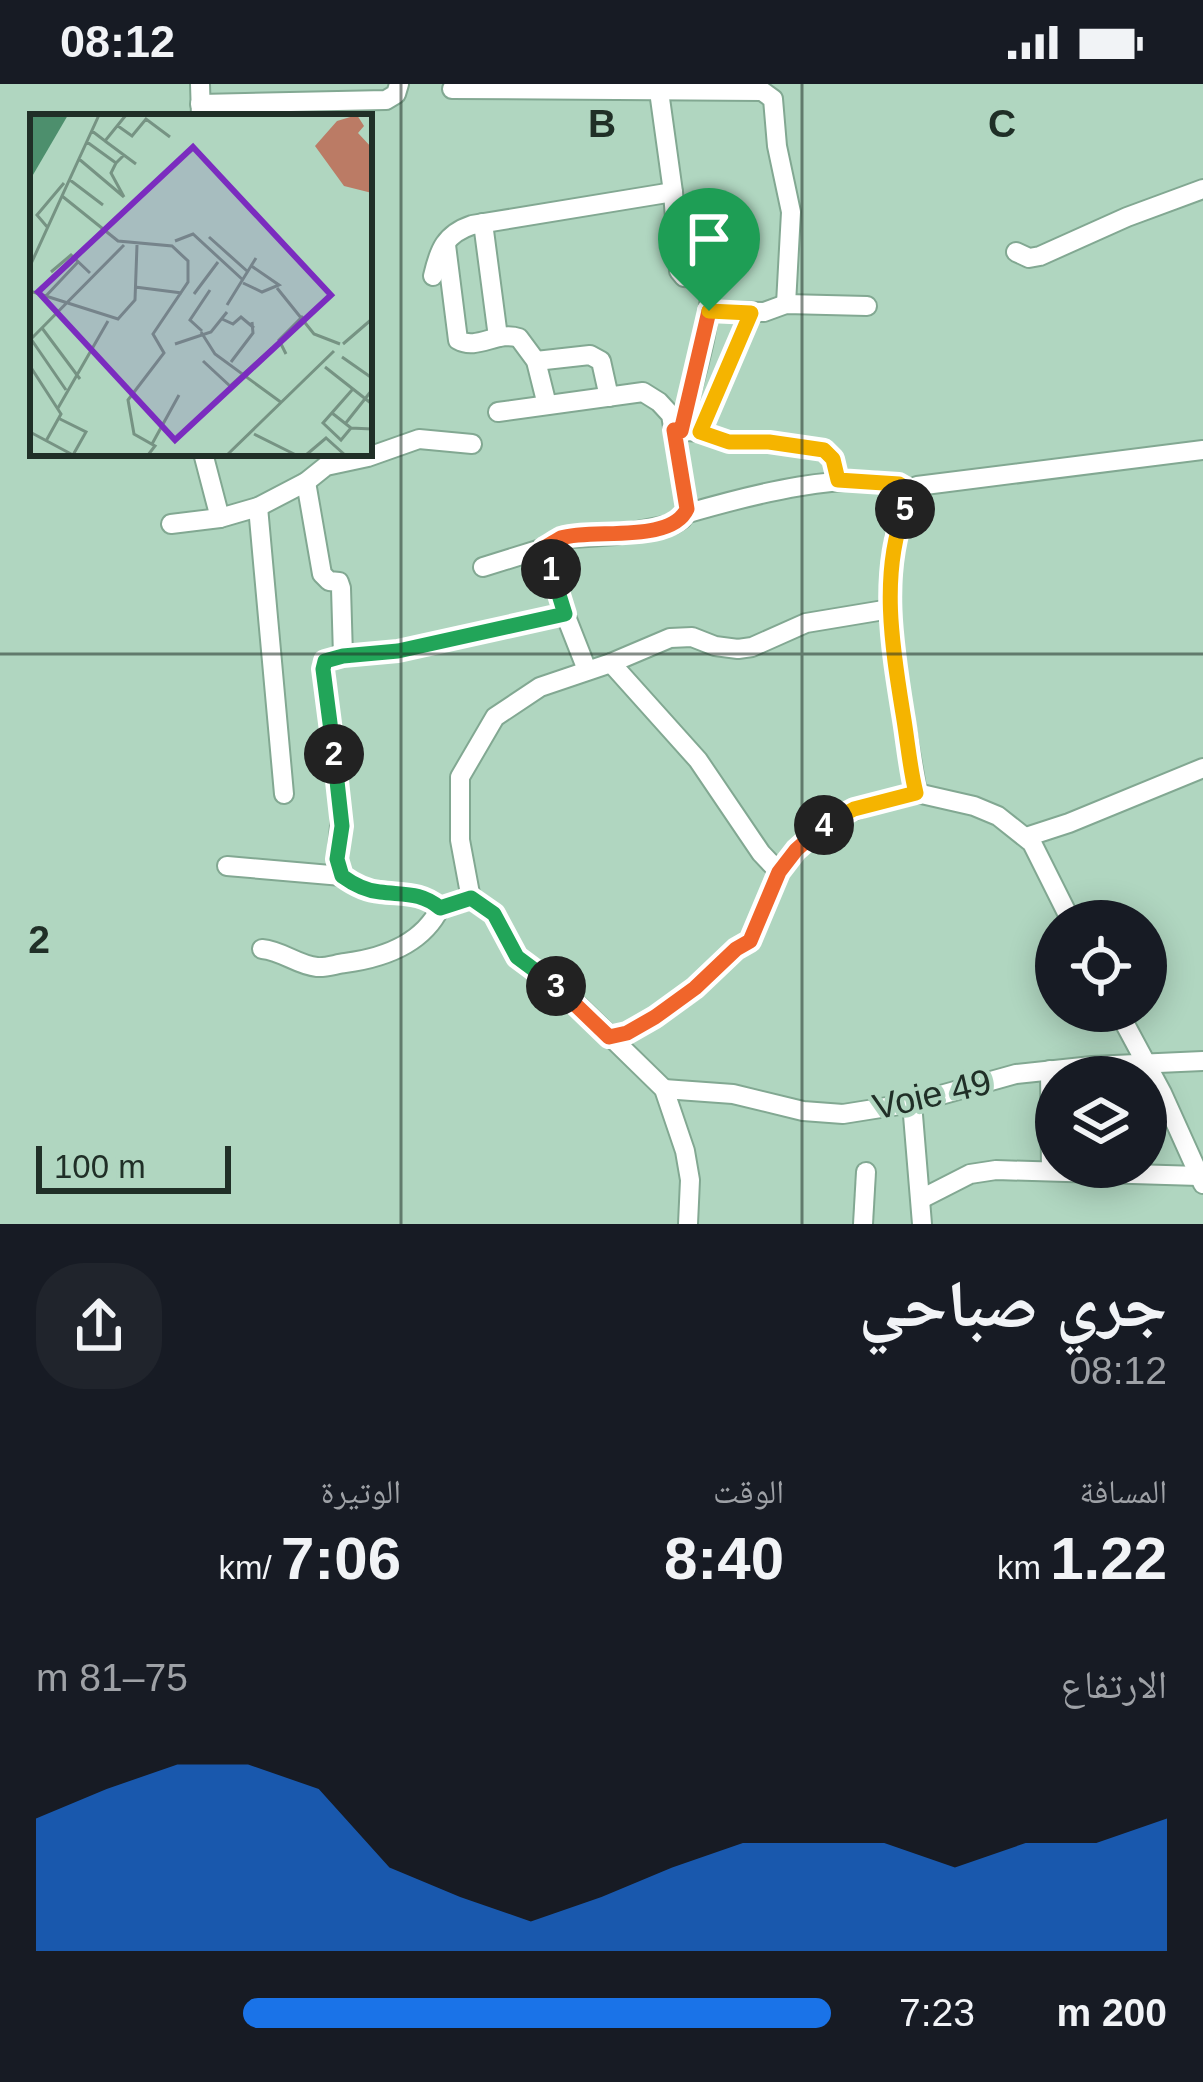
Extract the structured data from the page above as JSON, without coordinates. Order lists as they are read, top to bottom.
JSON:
{
  "streets": {
    "street": ["Voie 49"]
  },
  "scale_bar": "100 m",
  "page": {
    "status": "08:12",
    "pins": [
      "5",
      "1",
      "2",
      "4",
      "3"
    ],
    "scale": "100 m",
    "heading": ["جري صباحي", "08:12"],
    "stats": [
      ["المسافة", "1.22 km"],
      ["الوقت", "8:40"],
      ["الوتيرة", "7:06 /km"]
    ],
    "chart": ["الارتفاع", "75–81 m"],
    "list": [
      {
        "name": "200 m",
        "note": "7:23"
      }
    ]
  },
  "grid": {
    "columns": ["B", "C"],
    "rows": ["2"]
  }
}
